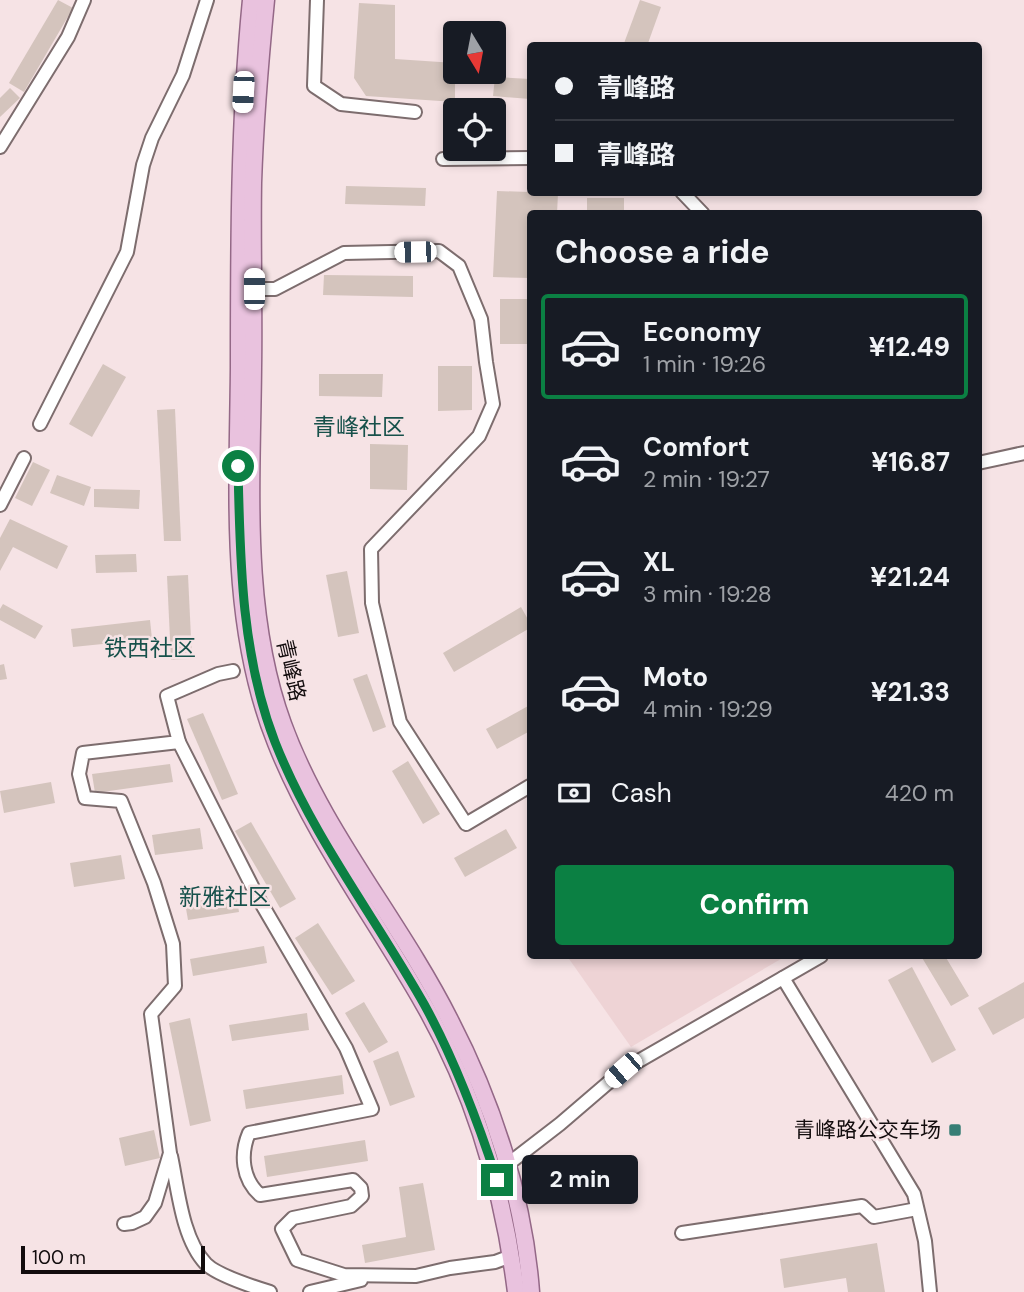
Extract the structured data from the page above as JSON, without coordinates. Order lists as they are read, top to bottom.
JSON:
{
  "streets": {
    "main road": ["青峰路"]
  },
  "districts": ["青峰社区", "铁西社区", "新雅社区"],
  "places": {
    "transit": ["青峰路公交车场"]
  },
  "scale_bar": "100 m",
  "north": "bottom",
  "page": {
    "banner": ["青峰路", "青峰路"],
    "heading": "Choose a ride",
    "list": [
      {
        "name": "Economy",
        "note": "1 min · 19:26",
        "value": "¥12.49"
      },
      {
        "name": "Comfort",
        "note": "2 min · 19:27",
        "value": "¥16.87"
      },
      {
        "name": "XL",
        "note": "3 min · 19:28",
        "value": "¥21.24"
      },
      {
        "name": "Moto",
        "note": "4 min · 19:29",
        "value": "¥21.33"
      }
    ],
    "pay": ["Cash", "420 m"],
    "buttons": "Confirm",
    "bubble": "2 min",
    "scale": "100 m"
  }
}
